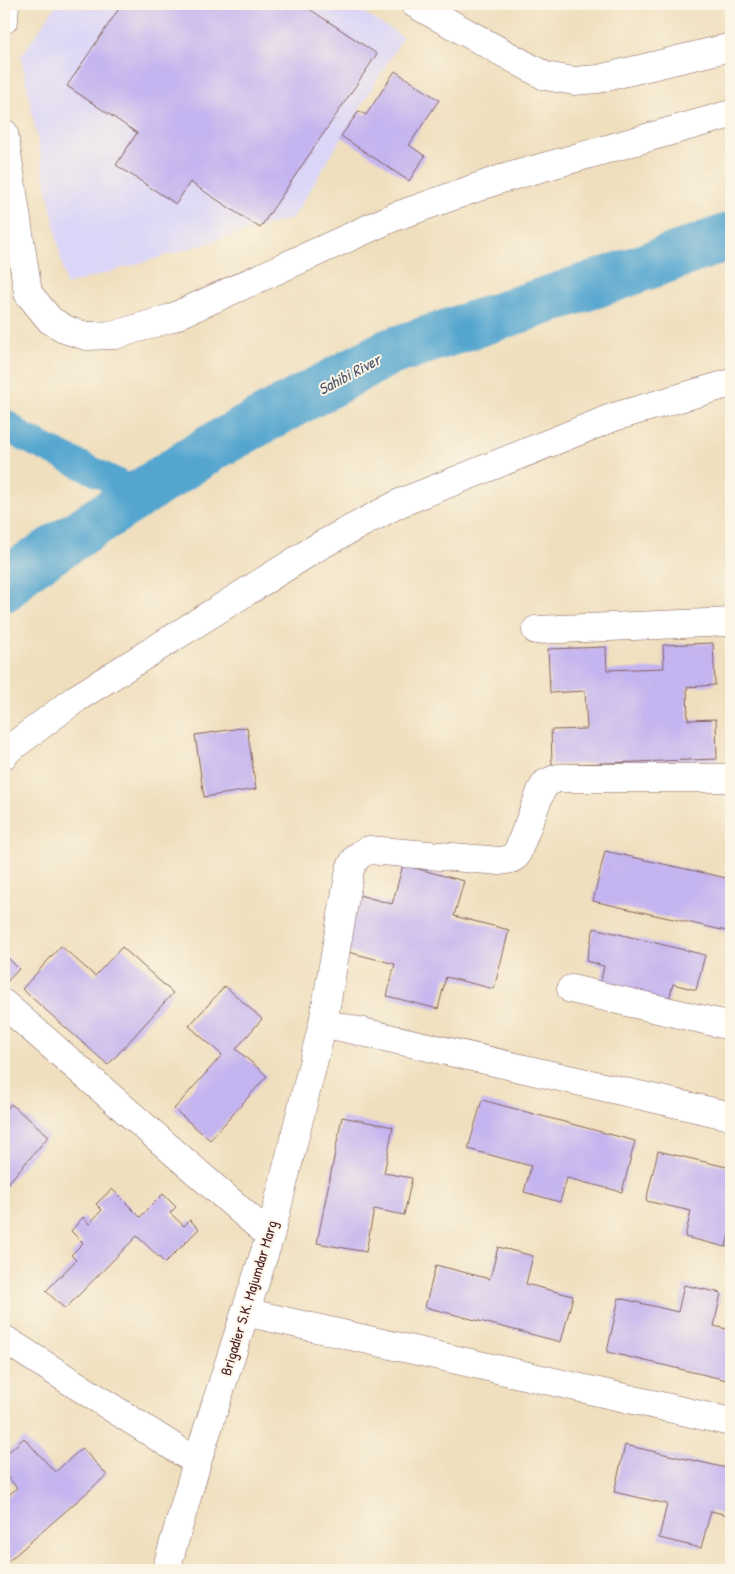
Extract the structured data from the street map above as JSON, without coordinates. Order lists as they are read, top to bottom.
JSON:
{
  "streets": {
    "street": ["Brigadier S.K. Majumdar Marg"]
  },
  "water": ["Sahibi River"]
}
